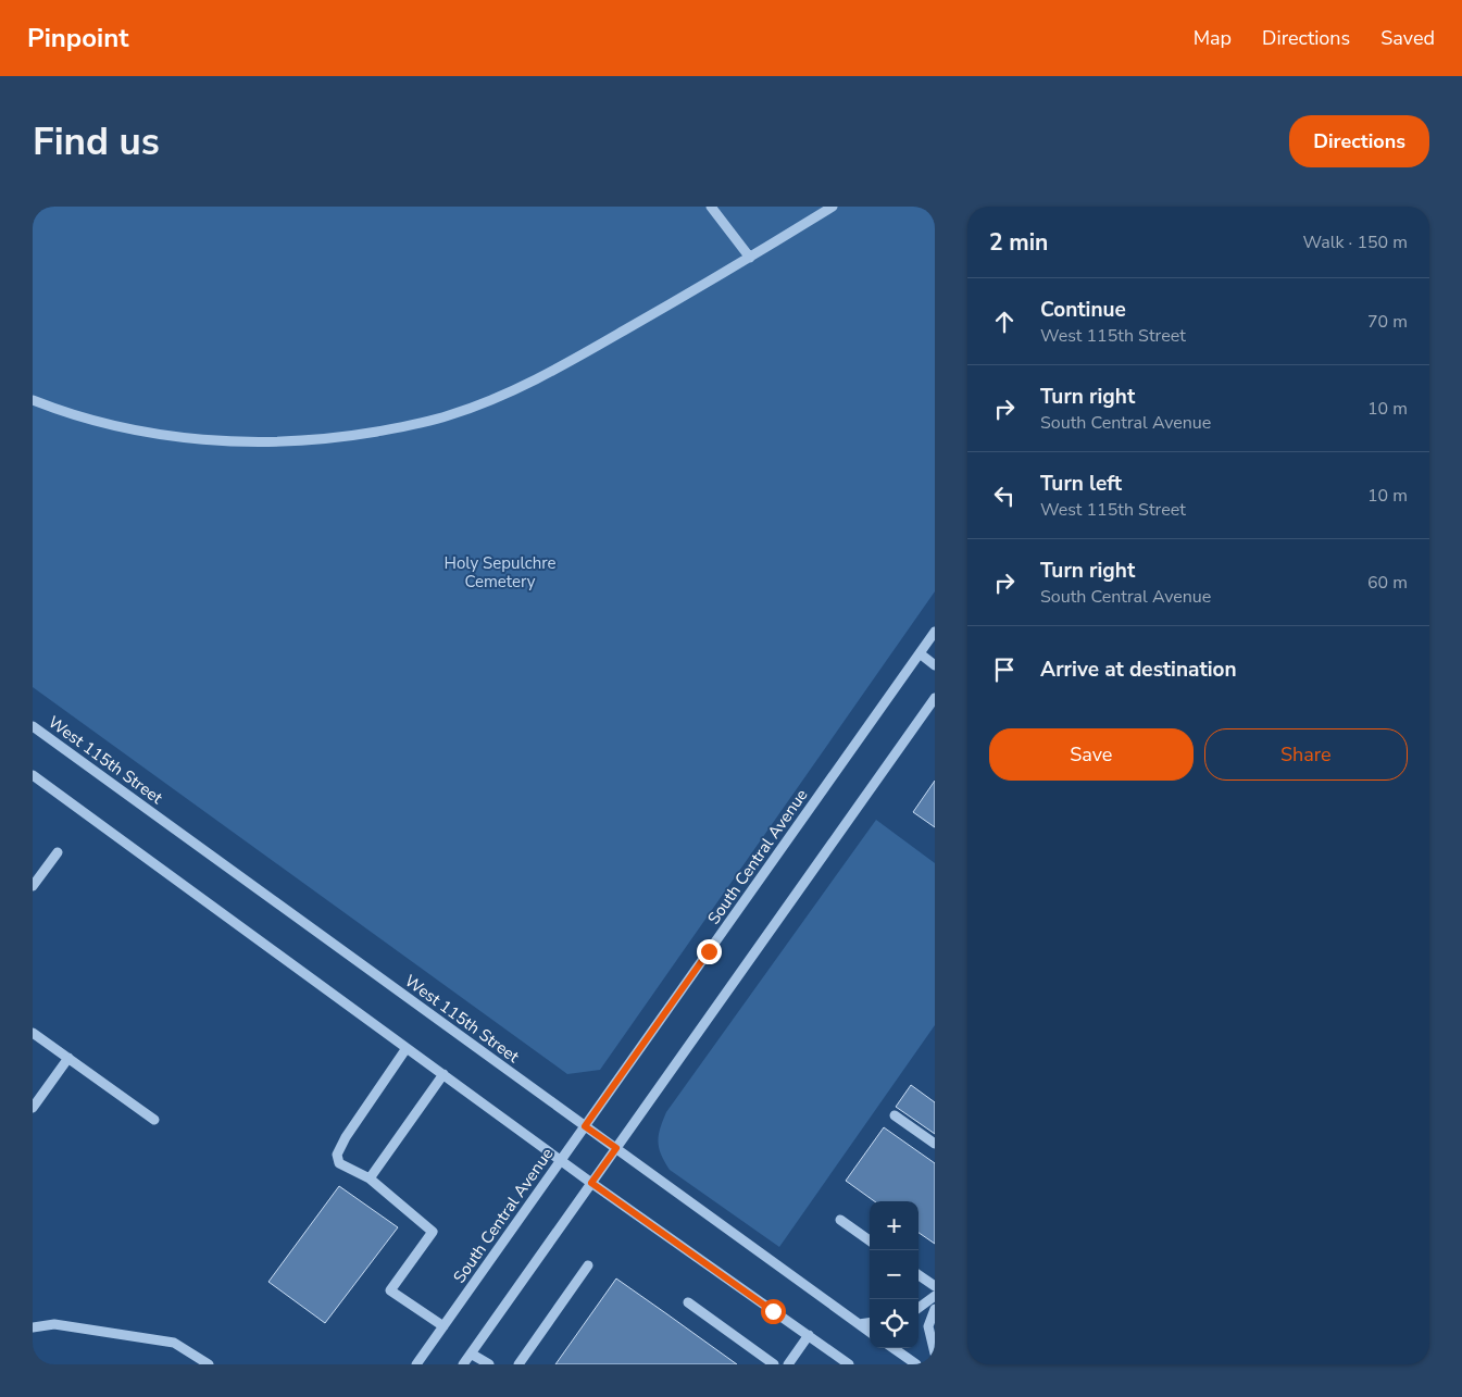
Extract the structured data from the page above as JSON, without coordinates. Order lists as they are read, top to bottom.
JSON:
{
  "streets": {
    "street": ["West 115th Street", "South Central Avenue"]
  },
  "crossings": [
    ["West 115th Street", "South Central Avenue"]
  ],
  "parks": ["Holy Sepulchre Cemetery"],
  "page": {
    "header": "Pinpoint",
    "nav": ["Map", "Directions", "Saved"],
    "buttons": [
      "Directions",
      ["Save", "Share"]
    ],
    "title": "Find us",
    "heading": ["2 min", "Walk · 150 m"],
    "list": [
      ["Continue", "West 115th Street", "70 m"],
      ["Turn right", "South Central Avenue", "10 m"],
      ["Turn left", "West 115th Street", "10 m"],
      ["Turn right", "South Central Avenue", "60 m"],
      "Arrive at destination"
    ],
    "map_buttons": ["+", "−"]
  }
}
